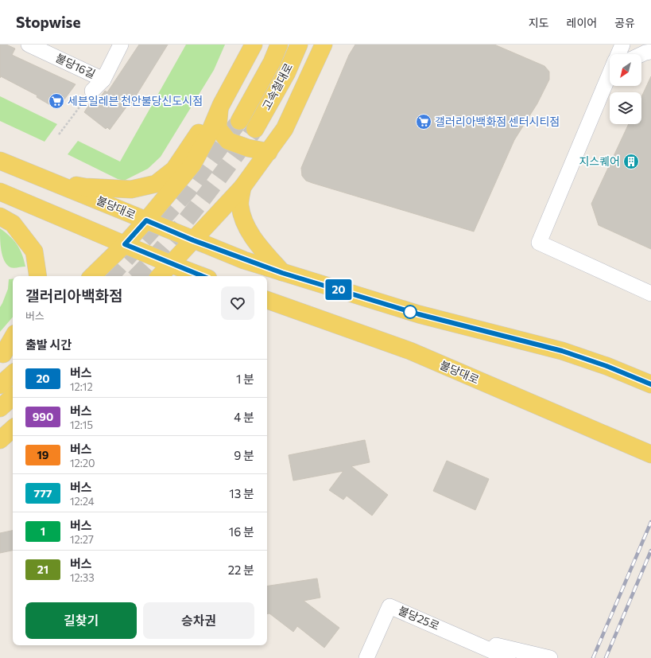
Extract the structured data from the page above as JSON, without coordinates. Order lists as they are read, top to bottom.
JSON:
{
  "streets": {
    "main road": ["고속철대로", "불당대로"],
    "street": ["불당16길", "불당25로"]
  },
  "places": {
    "supermarket": ["세븐일레븐 천안불당신도시점", "갤러리아백화점 센터시티점"],
    "building": ["지스퀘어"]
  },
  "lines": ["bus line 20"],
  "north": "bottom left",
  "page": {
    "header": "Stopwise",
    "nav": ["지도", "레이어", "공유"],
    "on_map": "20",
    "heading": [
      ["갤러리아백화점", "버스"],
      "출발 시간"
    ],
    "list": [
      {
        "mark": "20",
        "name": "버스",
        "note": "12:12",
        "value": "1 분"
      },
      {
        "mark": "990",
        "name": "버스",
        "note": "12:15",
        "value": "4 분"
      },
      {
        "mark": "19",
        "name": "버스",
        "note": "12:20",
        "value": "9 분"
      },
      {
        "mark": "777",
        "name": "버스",
        "note": "12:24",
        "value": "13 분"
      },
      {
        "mark": "1",
        "name": "버스",
        "note": "12:27",
        "value": "16 분"
      },
      {
        "mark": "21",
        "name": "버스",
        "note": "12:33",
        "value": "22 분"
      }
    ],
    "buttons": ["길찾기", "승차권"]
  }
}
